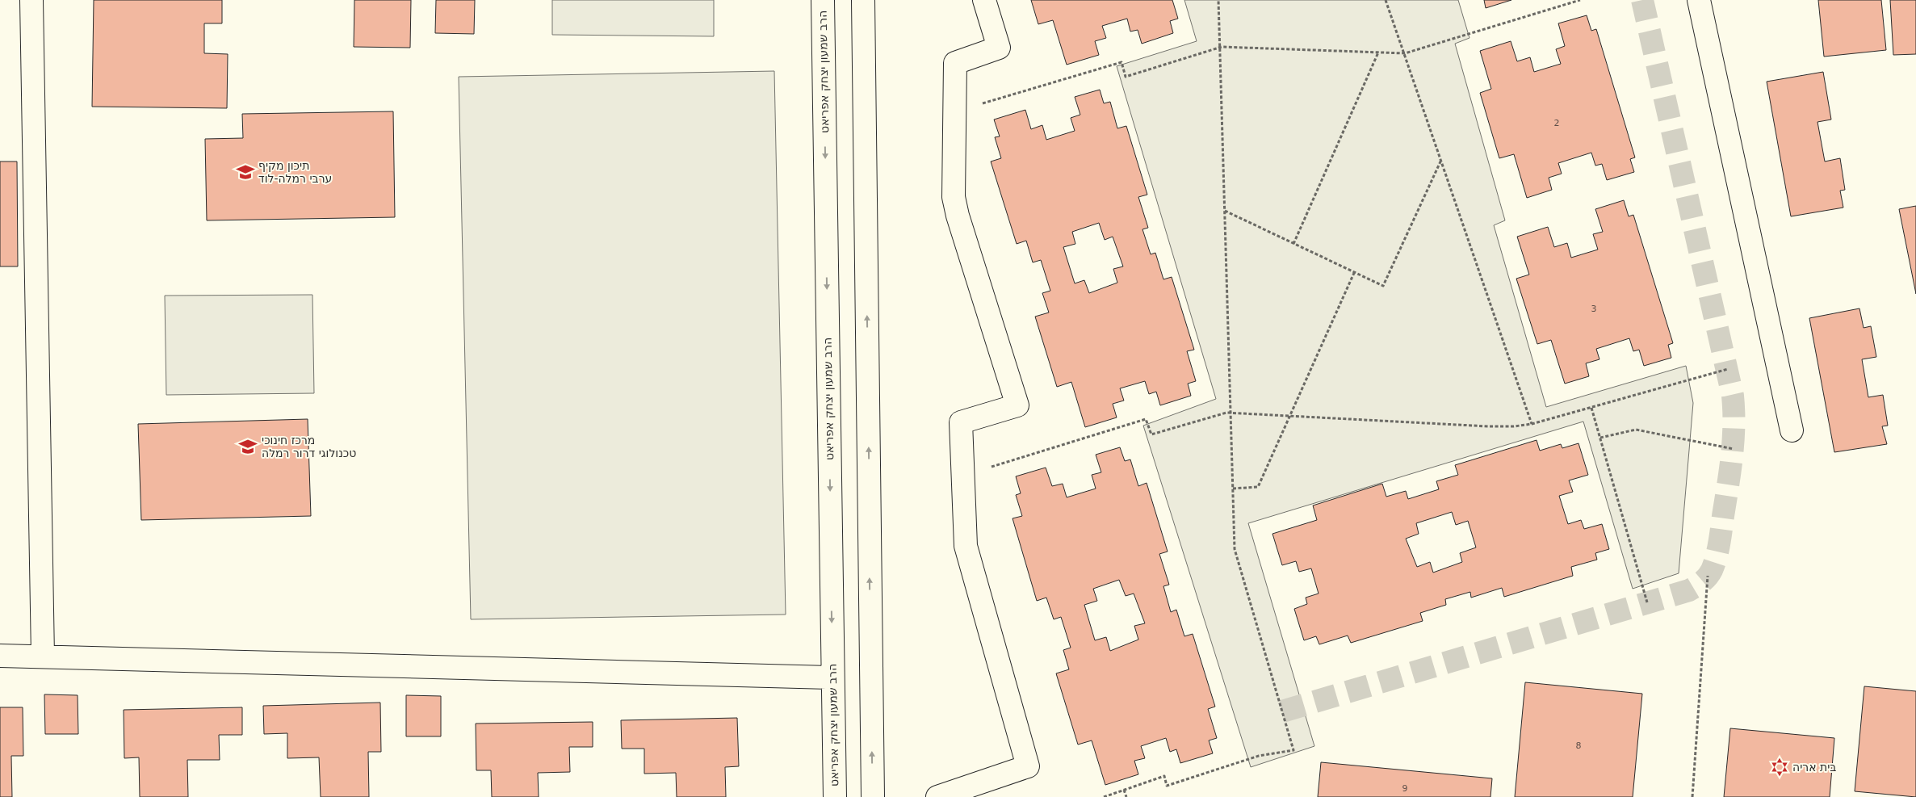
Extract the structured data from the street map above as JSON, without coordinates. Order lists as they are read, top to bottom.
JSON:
{
  "streets": {
    "street": ["הרב שמעון יצחק אפריאט"]
  },
  "places": {
    "school or university": ["תיכון מקיף ערבי רמלה-לוד", "מרכז חינוכי טכנולוגי דרור רמלה"],
    "synagogue": ["בית אריה"]
  },
  "house_numbers": [
    "2",
    "3",
    "8",
    "9"
  ]
}
